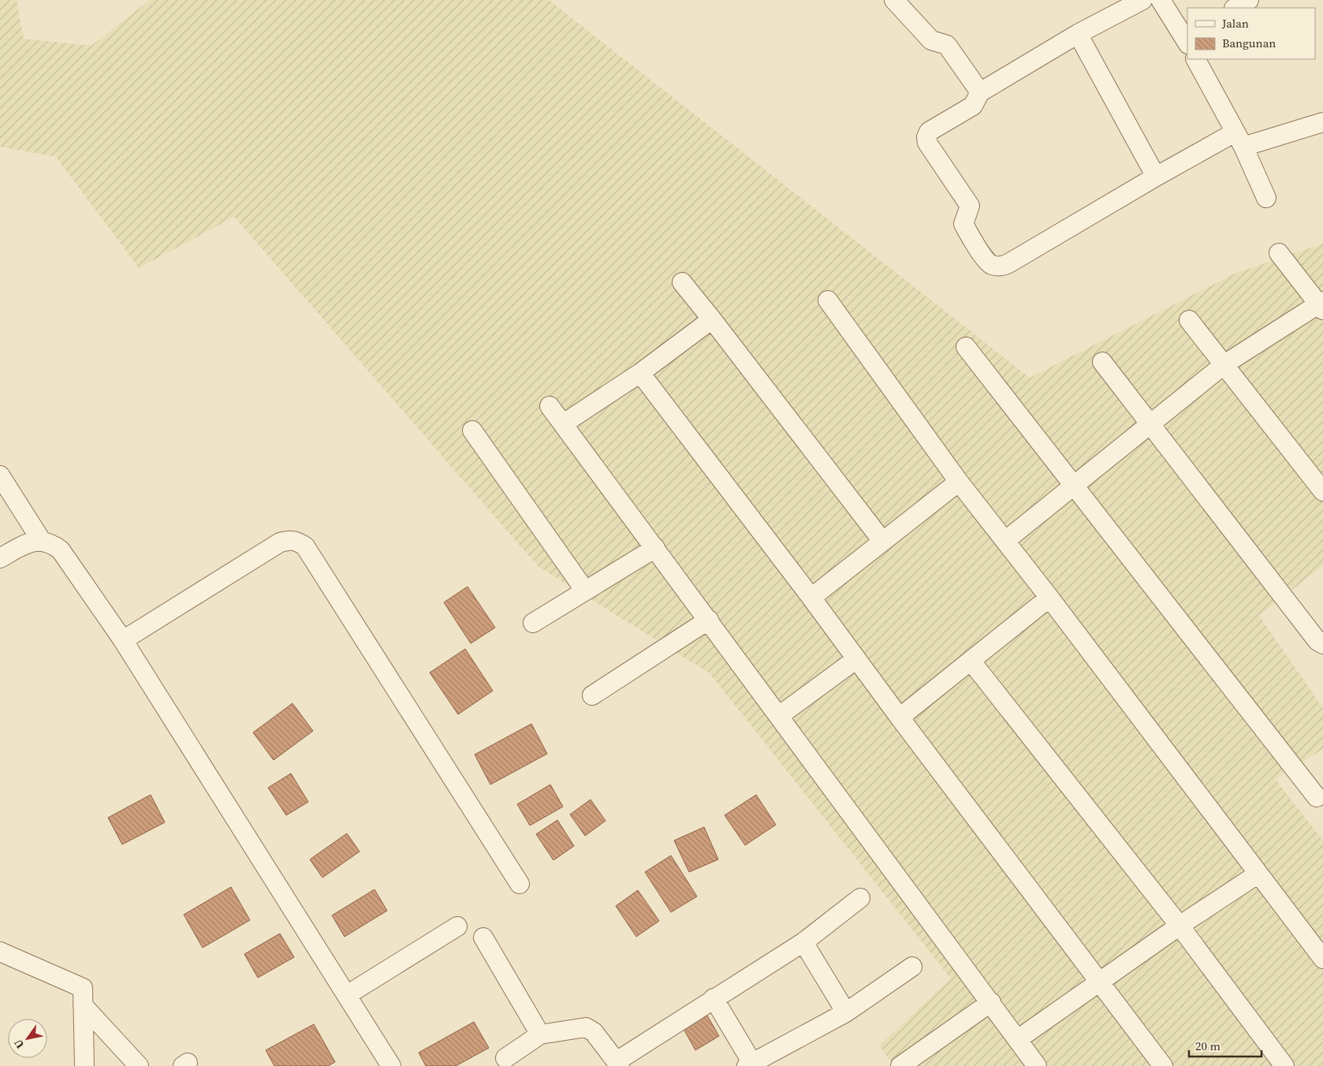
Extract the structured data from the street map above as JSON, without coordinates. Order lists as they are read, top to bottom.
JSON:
{
  "legend": ["Jalan", "Bangunan"],
  "scale_bar": "20 m",
  "north": "bottom left"
}
